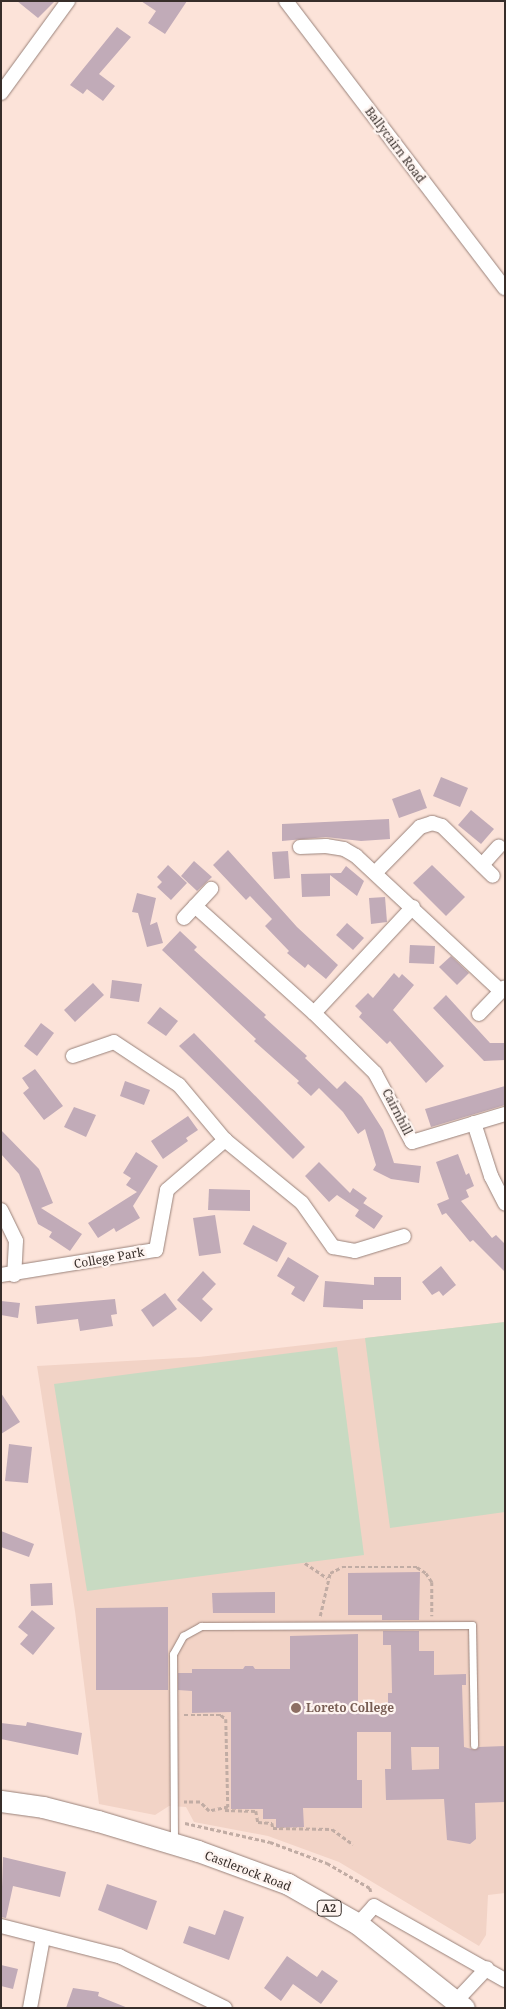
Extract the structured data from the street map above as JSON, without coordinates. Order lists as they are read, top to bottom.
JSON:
{
  "streets": {
    "main road": ["Castlerock Road", "A2"],
    "street": ["Ballycairn Road", "Cairnhill", "College Park"]
  },
  "places": ["Loreto College"]
}
